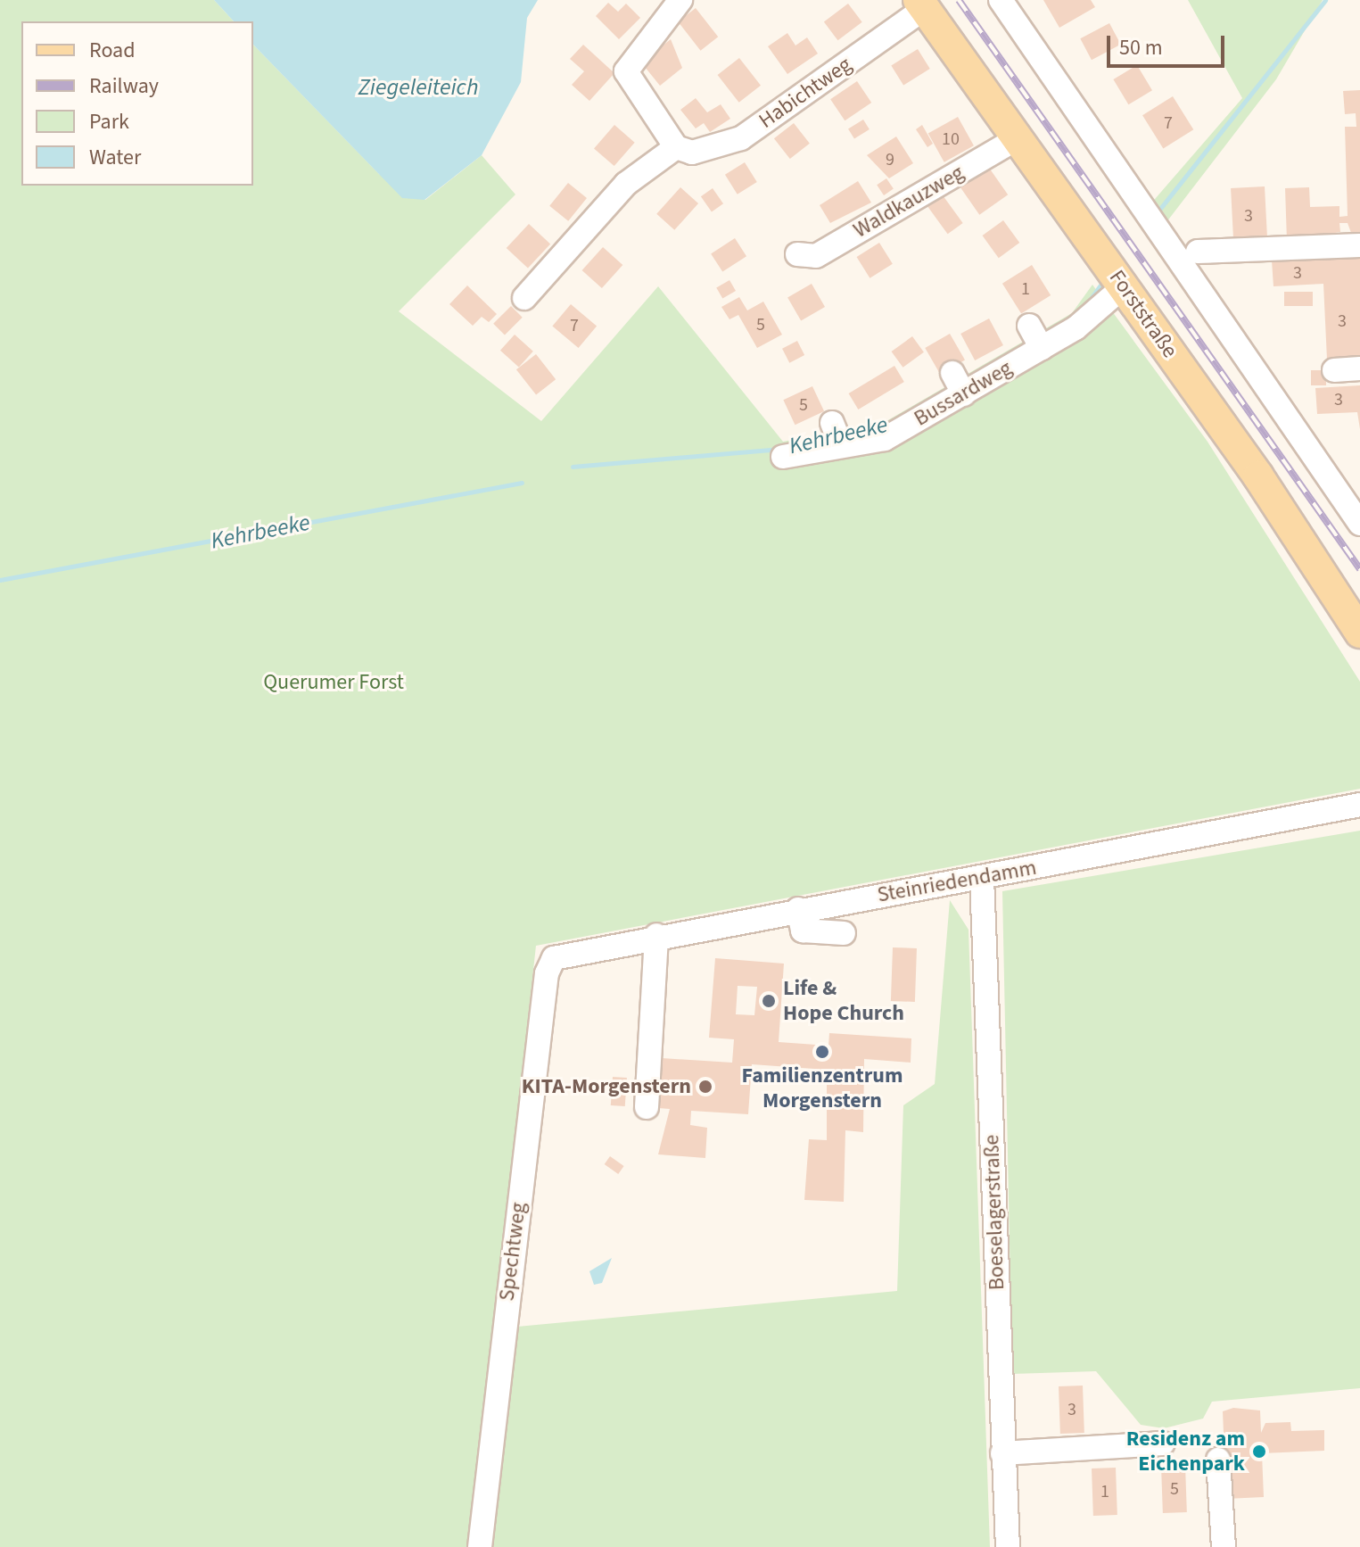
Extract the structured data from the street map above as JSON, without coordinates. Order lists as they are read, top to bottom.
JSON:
{
  "streets": {
    "main road": ["Forststraße"],
    "street": [
      "Habichtweg",
      "Waldkauzweg",
      "Bussardweg",
      "Steinriedendamm",
      "Boeselagerstraße",
      "Spechtweg"
    ]
  },
  "crossings": [
    ["Habichtweg", "Forststraße"],
    ["Waldkauzweg", "Forststraße"],
    ["Forststraße", "Bussardweg"],
    ["Steinriedendamm", "Boeselagerstraße"],
    ["Steinriedendamm", "Spechtweg"]
  ],
  "water": ["Ziegeleiteich", "Kehrbeeke"],
  "parks": ["Querumer Forst"],
  "places": [
    "Life & Hope Church",
    "Familienzentrum Morgenstern",
    "KITA-Morgenstern",
    "Residenz am Eichenpark"
  ],
  "house_numbers": [
    "7",
    "10",
    "9",
    "3",
    "3",
    "1",
    "3",
    "5",
    "7",
    "3",
    "5",
    "3",
    "5",
    "1"
  ],
  "legend": [
    "Road",
    "Railway",
    "Park",
    "Water"
  ],
  "scale_bar": "50 m"
}
